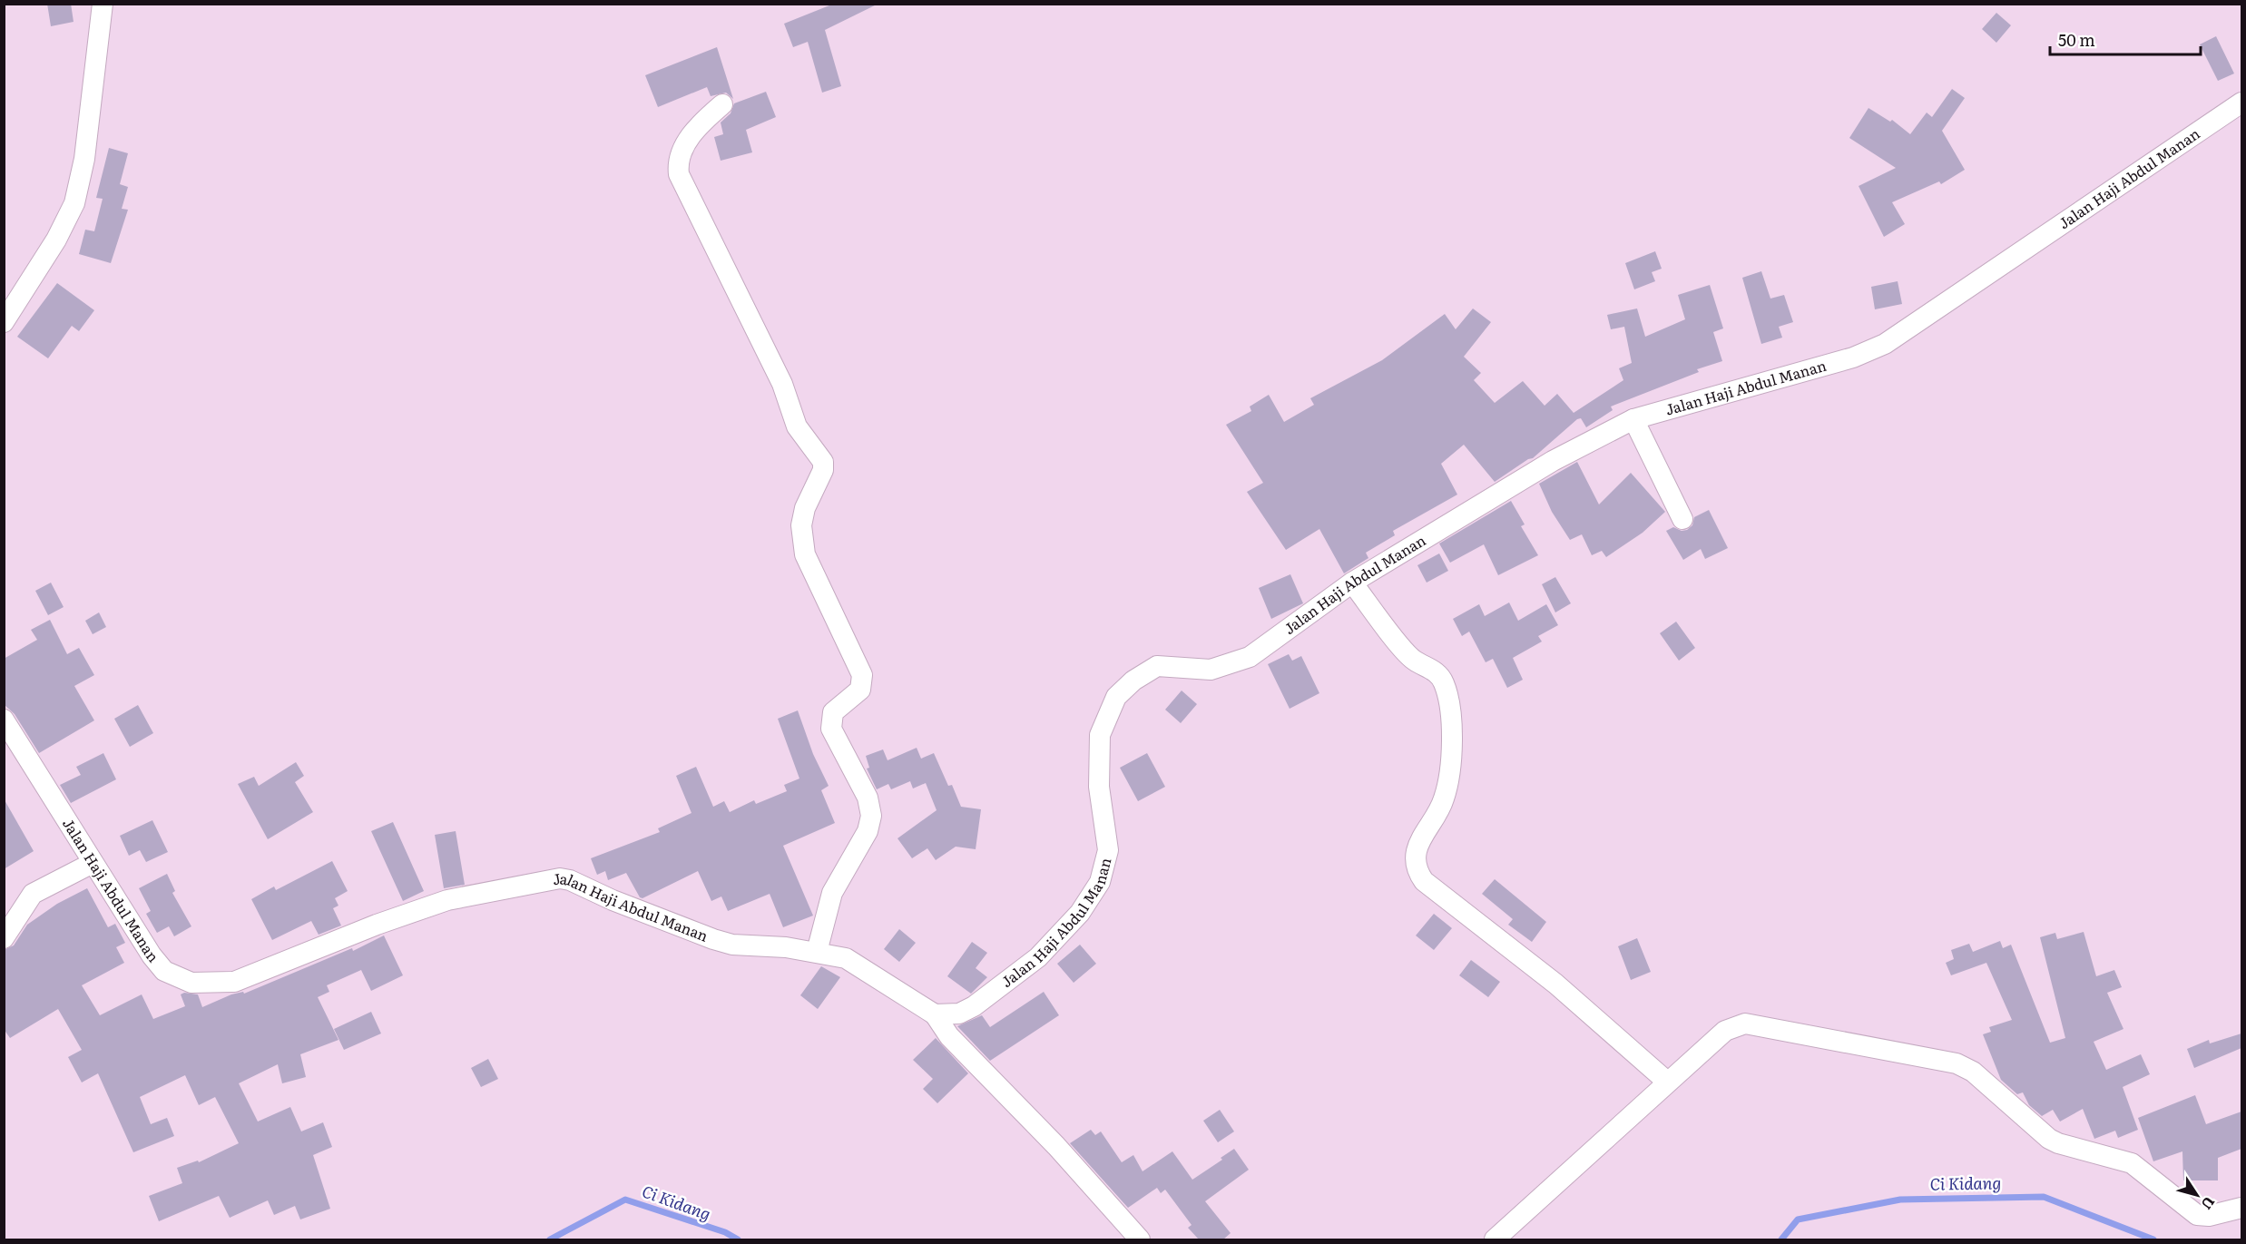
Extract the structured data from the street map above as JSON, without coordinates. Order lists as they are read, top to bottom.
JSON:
{
  "streets": {
    "street": ["Jalan Haji Abdul Manan"]
  },
  "water": ["Ci Kidang"],
  "scale_bar": "50 m",
  "north": "bottom right"
}
